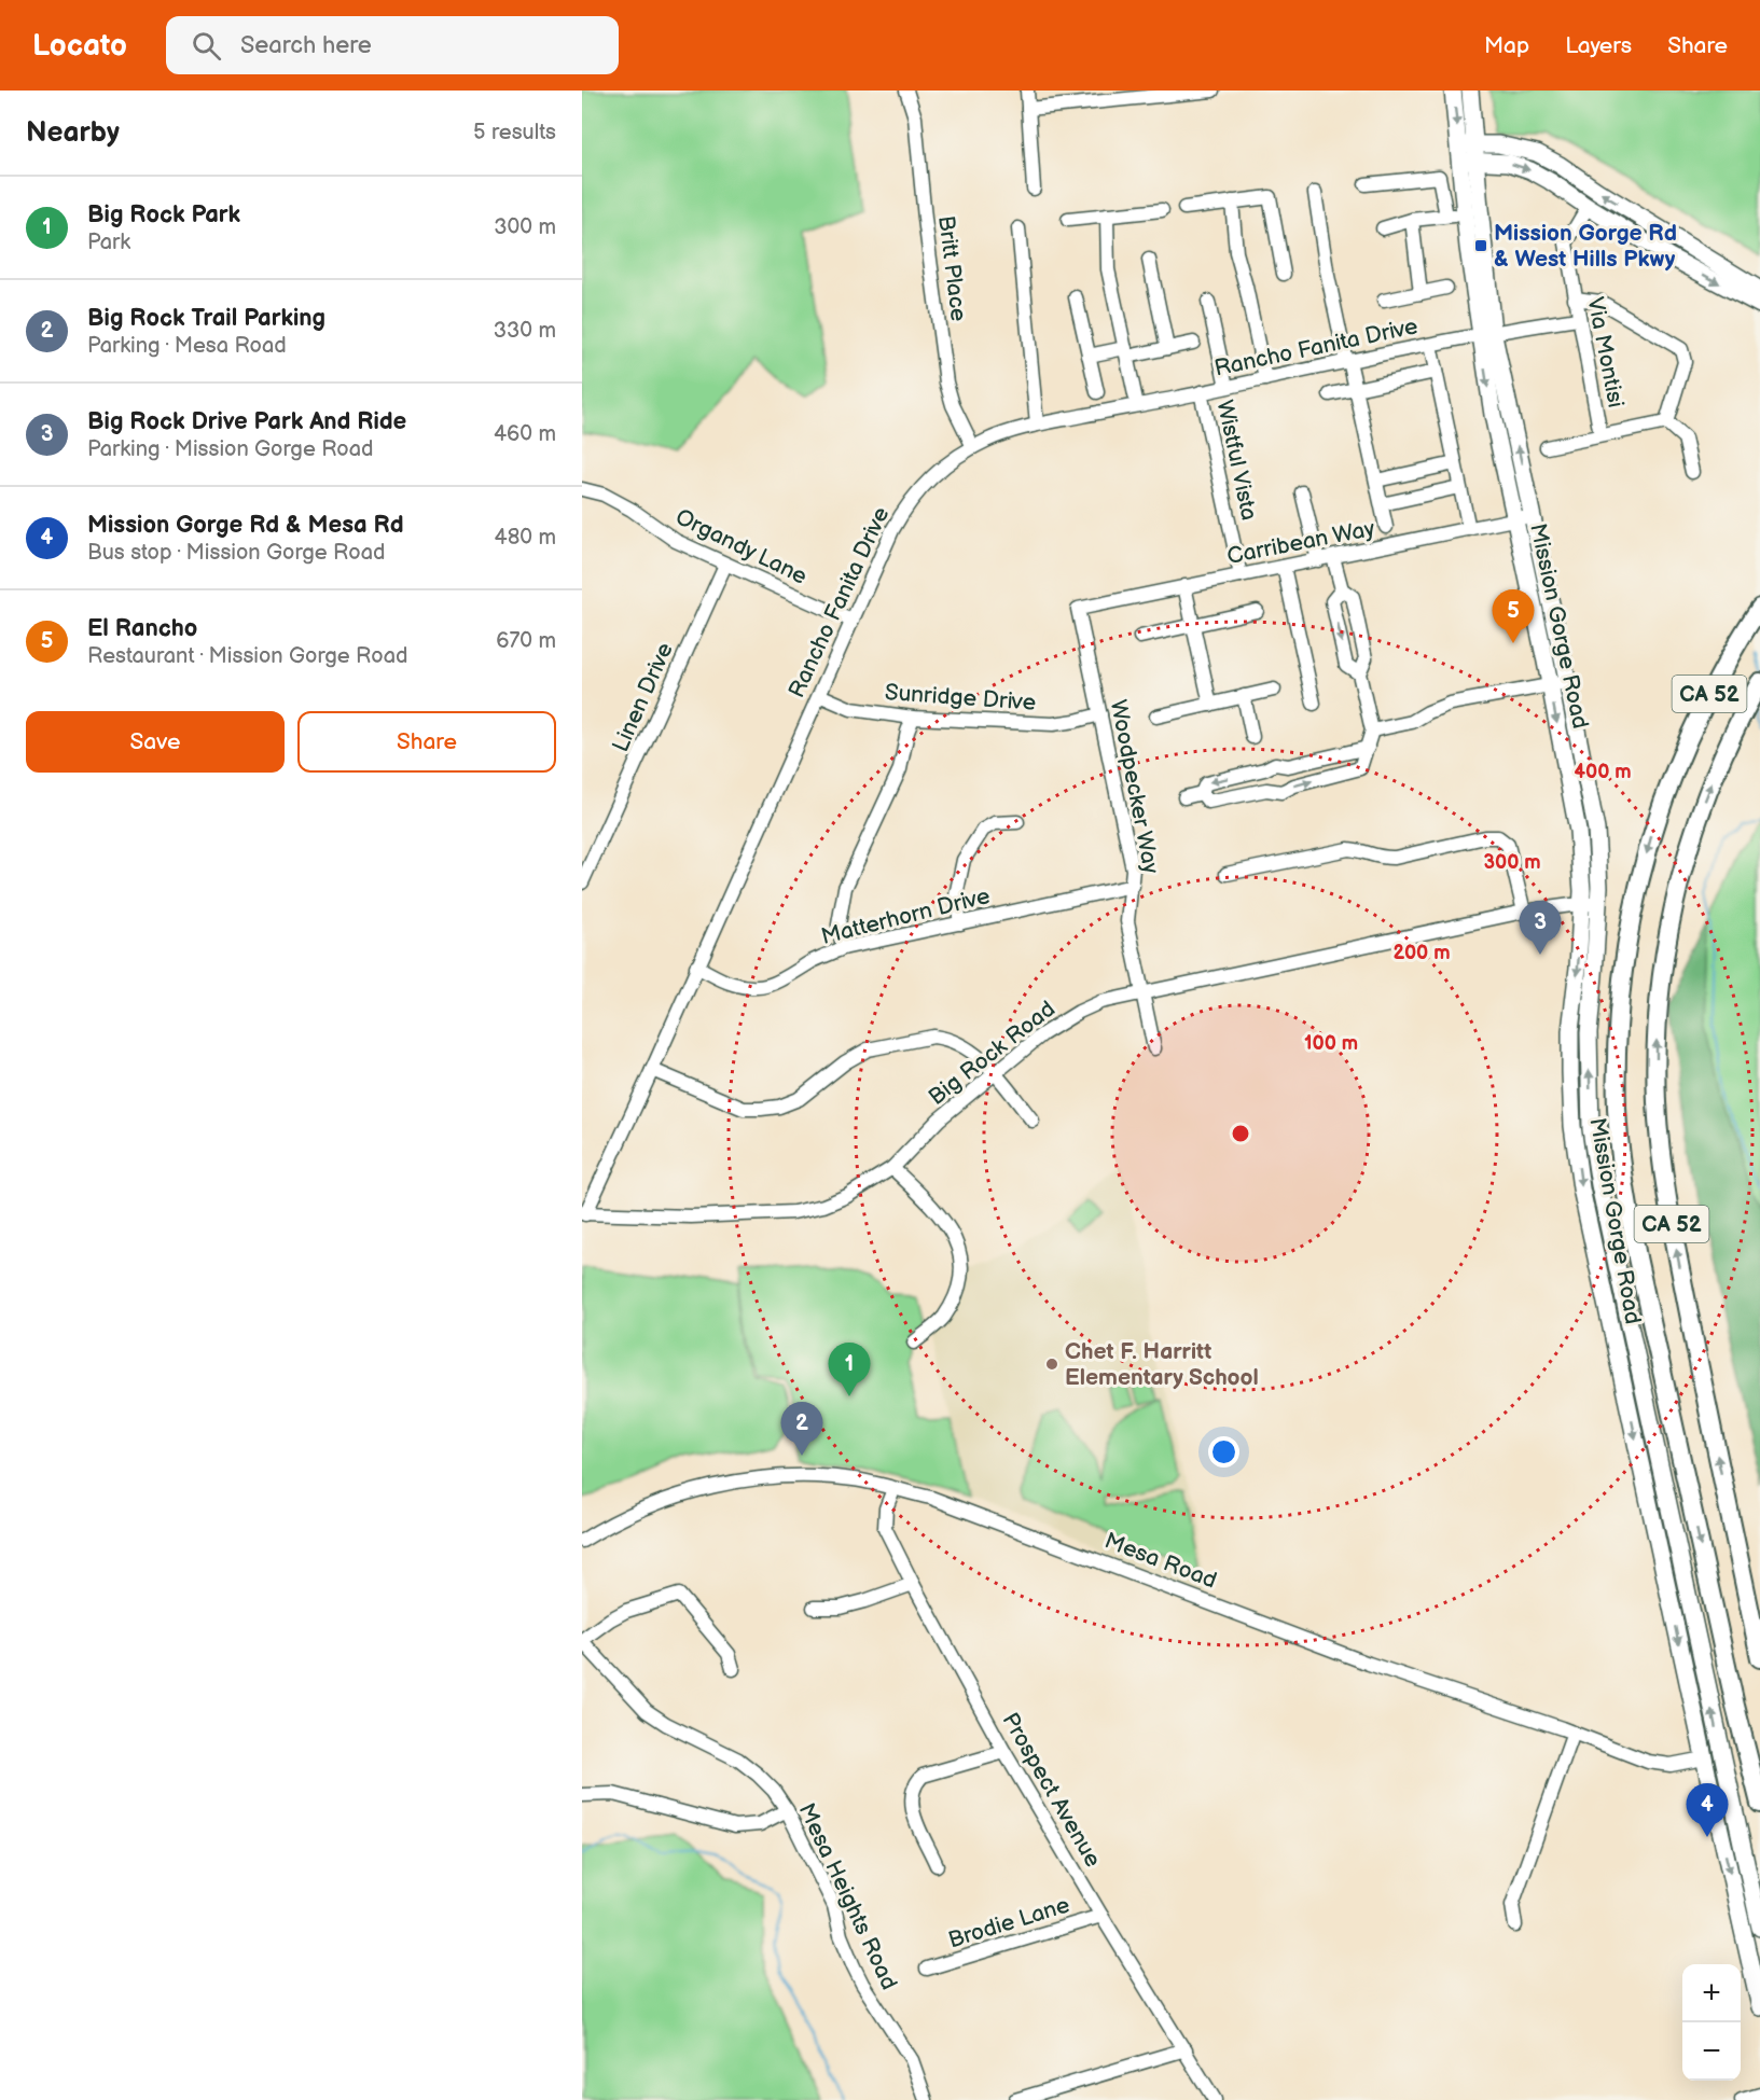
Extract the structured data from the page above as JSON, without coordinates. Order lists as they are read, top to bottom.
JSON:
{
  "streets": {
    "highway": ["CA 52"],
    "main road": ["Mission Gorge Road", "Mesa Road"],
    "street": [
      "Britt Place",
      "Rancho Fanita Drive",
      "Via Montisi",
      "Wistful Vista",
      "Carribean Way",
      "Organdy Lane",
      "Linen Drive",
      "Sunridge Drive",
      "Woodpecker Way",
      "Matterhorn Drive",
      "Big Rock Road",
      "Prospect Avenue",
      "Mesa Heights Road",
      "Brodie Lane"
    ]
  },
  "crossings": [
    ["Britt Place", "Rancho Fanita Drive"],
    ["Rancho Fanita Drive", "Via Montisi"],
    ["Rancho Fanita Drive", "Wistful Vista"],
    ["Rancho Fanita Drive", "Organdy Lane"],
    ["Rancho Fanita Drive", "Mission Gorge Road"],
    ["Rancho Fanita Drive", "Sunridge Drive"],
    ["Rancho Fanita Drive", "Matterhorn Drive"],
    ["Rancho Fanita Drive", "Big Rock Road"],
    ["Wistful Vista", "Carribean Way"],
    ["Carribean Way", "Mission Gorge Road"],
    ["Carribean Way", "Woodpecker Way"],
    ["Organdy Lane", "Linen Drive"],
    ["Mission Gorge Road", "Big Rock Road"],
    ["Mission Gorge Road", "Mesa Road"],
    ["Sunridge Drive", "Woodpecker Way"],
    ["Woodpecker Way", "Matterhorn Drive"],
    ["Woodpecker Way", "Big Rock Road"],
    ["Mesa Road", "Prospect Avenue"],
    ["Prospect Avenue", "Brodie Lane"]
  ],
  "places": {
    "transit": ["Mission Gorge Rd & West Hills Pkwy"],
    "other": ["Chet F. Harritt Elementary School"]
  },
  "page": {
    "header": "Locato",
    "search": "Search here",
    "nav": ["Map", "Layers", "Share"],
    "heading": ["Nearby", "5 results"],
    "list": [
      {
        "mark": "1",
        "name": "Big Rock Park",
        "note": "Park",
        "value": "300 m"
      },
      {
        "mark": "2",
        "name": "Big Rock Trail Parking",
        "note": "Parking · Mesa Road",
        "value": "330 m"
      },
      {
        "mark": "3",
        "name": "Big Rock Drive Park And Ride",
        "note": "Parking · Mission Gorge Road",
        "value": "460 m"
      },
      {
        "mark": "4",
        "name": "Mission Gorge Rd & Mesa Rd",
        "note": "Bus stop · Mission Gorge Road",
        "value": "480 m"
      },
      {
        "mark": "5",
        "name": "El Rancho",
        "note": "Restaurant · Mission Gorge Road",
        "value": "670 m"
      }
    ],
    "pins": [
      "5",
      "3",
      "1",
      "2",
      "4"
    ],
    "buttons": ["Save", "Share"],
    "map_buttons": ["+", "−"]
  },
  "rings": [
    "400 m",
    "300 m",
    "200 m",
    "100 m"
  ]
}
